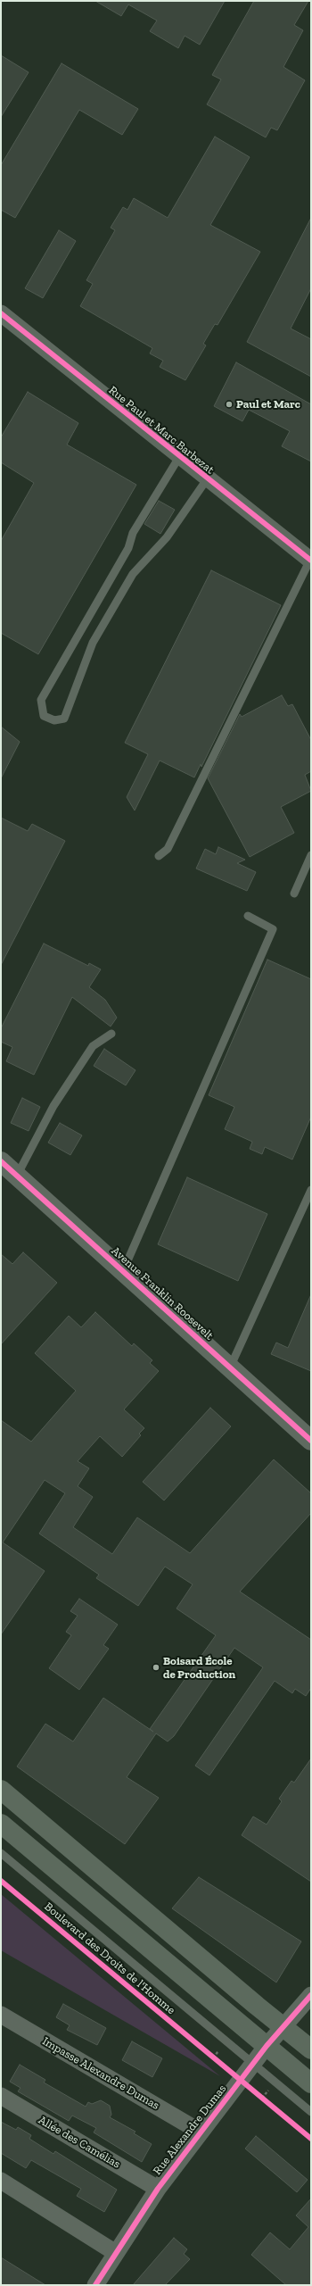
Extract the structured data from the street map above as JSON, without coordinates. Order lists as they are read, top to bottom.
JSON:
{
  "streets": {
    "street": [
      "Rue Paul et Marc Barbezat",
      "Avenue Franklin Roosevelt",
      "Impasse Alexandre Dumas",
      "Rue Alexandre Dumas",
      "Allée des Camélias"
    ],
    "lane": ["Boulevard des Droits de l'Homme"]
  },
  "crossings": [
    ["Boulevard des Droits de l'Homme", "Rue Alexandre Dumas"],
    ["Impasse Alexandre Dumas", "Rue Alexandre Dumas"],
    ["Rue Alexandre Dumas", "Allée des Camélias"]
  ],
  "places": ["Paul et Marc", "Boisard École de Production"]
}
